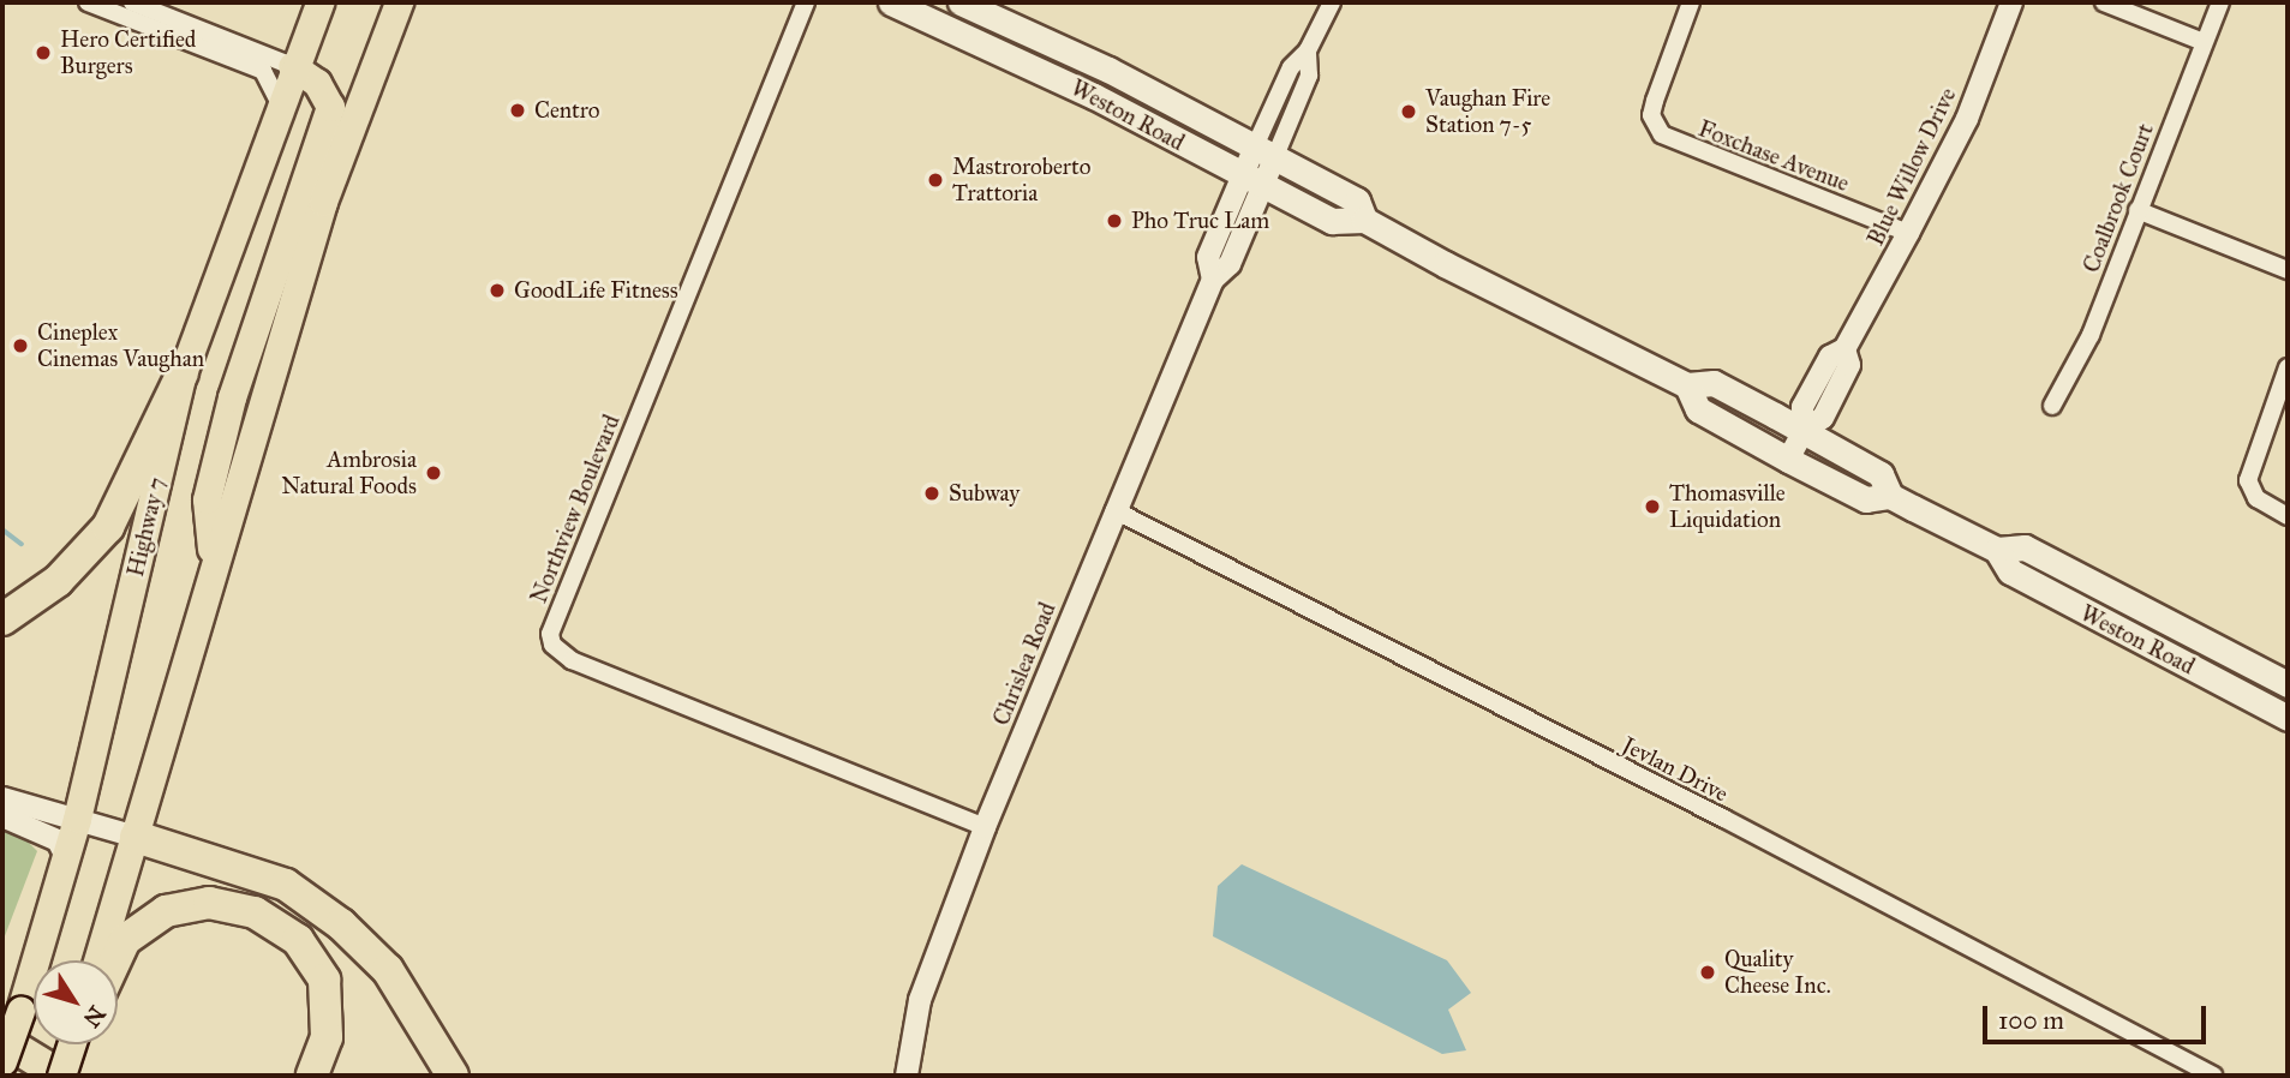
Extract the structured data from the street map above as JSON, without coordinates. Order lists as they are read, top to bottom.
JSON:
{
  "streets": {
    "main road": ["Weston Road", "Highway 7"],
    "street": [
      "Foxchase Avenue",
      "Blue Willow Drive",
      "Coalbrook Court",
      "Northview Boulevard",
      "Chrislea Road",
      "Jevlan Drive"
    ]
  },
  "crossings": [
    ["Weston Road", "Blue Willow Drive"],
    ["Weston Road", "Chrislea Road"],
    ["Foxchase Avenue", "Blue Willow Drive"],
    ["Northview Boulevard", "Chrislea Road"],
    ["Chrislea Road", "Jevlan Drive"]
  ],
  "places": [
    "Hero Certified Burgers",
    "Centro",
    "Vaughan Fire Station 7-5",
    "Mastroroberto Trattoria",
    "Pho Truc Lam",
    "GoodLife Fitness",
    "Cineplex Cinemas Vaughan",
    "Ambrosia Natural Foods",
    "Subway",
    "Thomasville Liquidation",
    "Quality Cheese Inc."
  ],
  "scale_bar": "100 m",
  "north": "bottom right"
}
